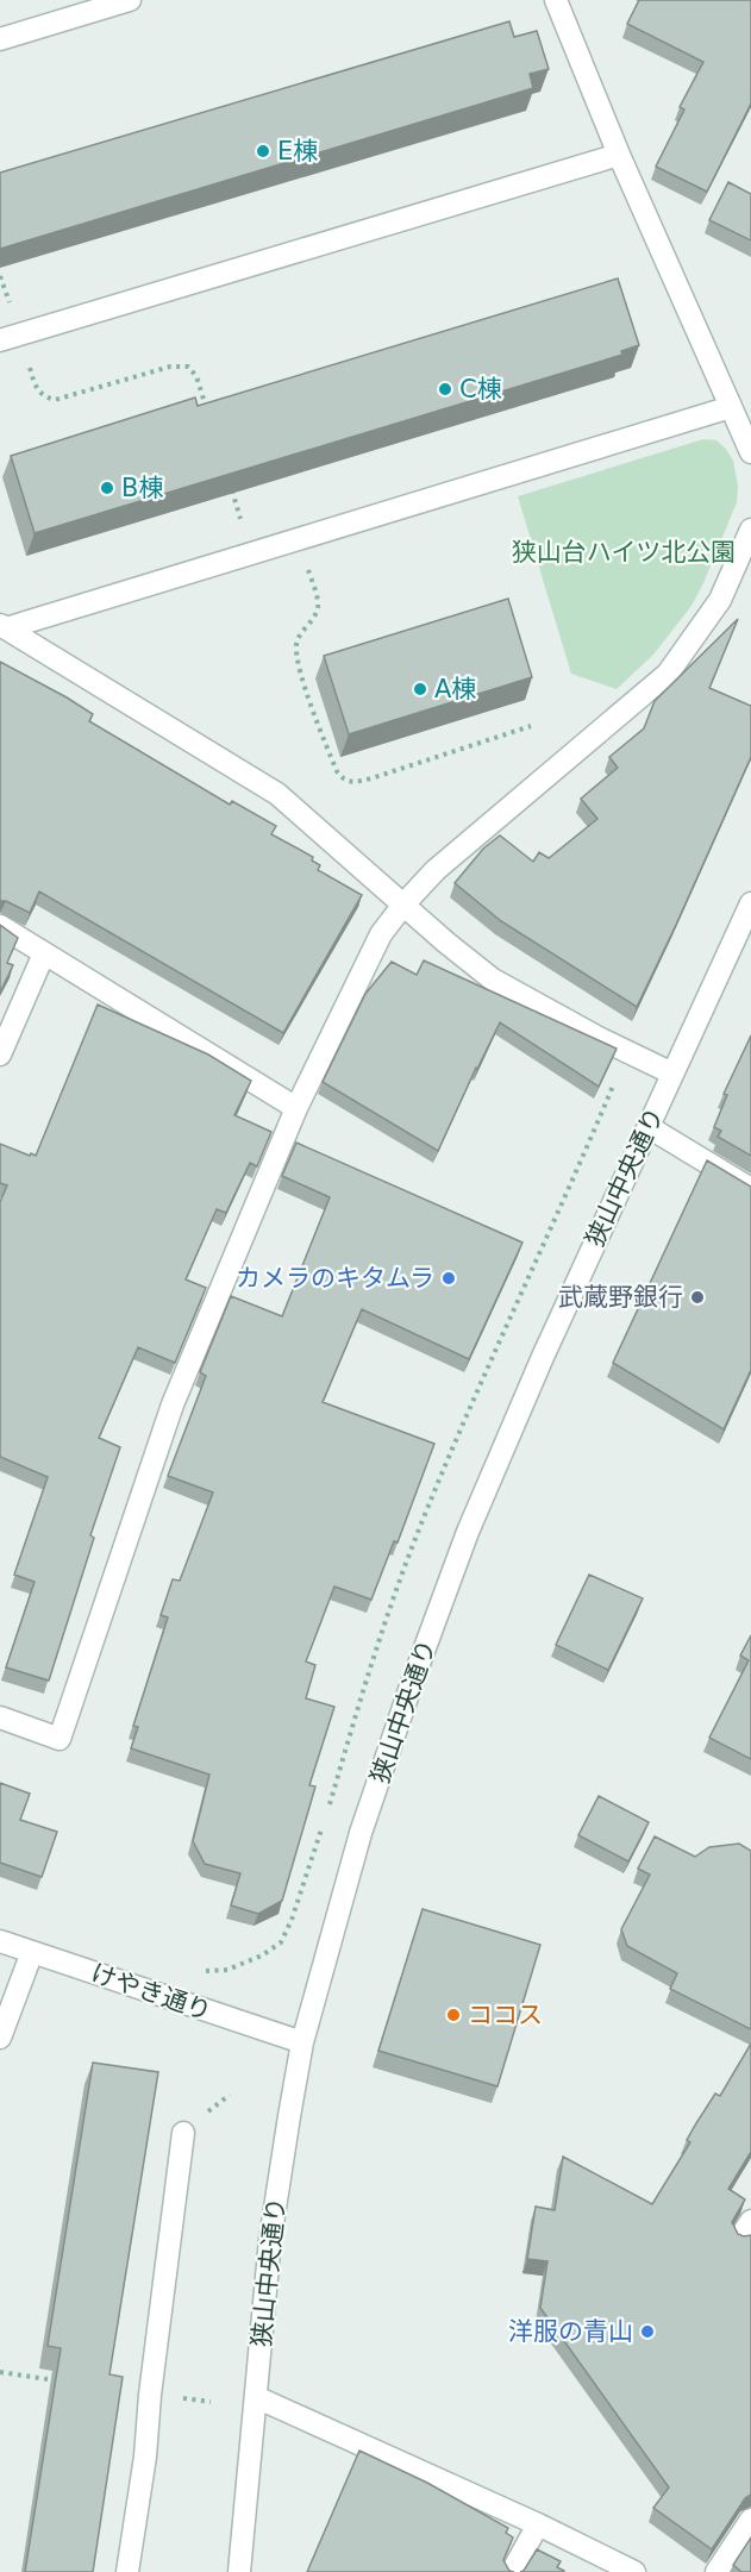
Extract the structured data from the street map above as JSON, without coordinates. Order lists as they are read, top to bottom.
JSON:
{
  "streets": {
    "street": ["狭山中央通り", "けやき通り"]
  },
  "crossings": [
    ["狭山中央通り", "けやき通り"]
  ],
  "parks": ["狭山台ハイツ北公園"],
  "places": [
    "E棟",
    "C棟",
    "B棟",
    "A棟",
    "カメラのキタムラ",
    "武蔵野銀行",
    "ココス",
    "洋服の青山"
  ]
}
